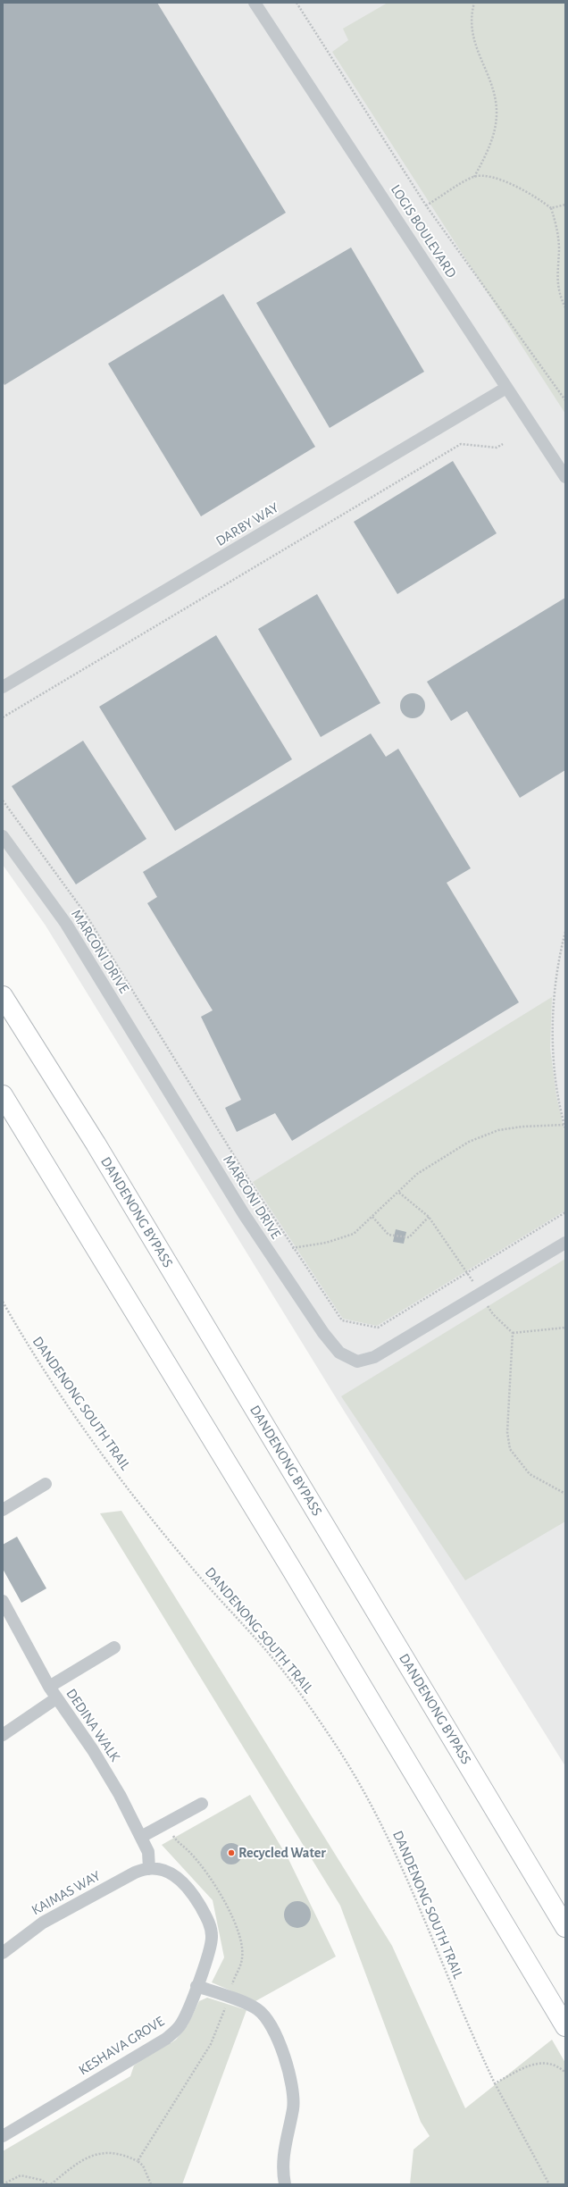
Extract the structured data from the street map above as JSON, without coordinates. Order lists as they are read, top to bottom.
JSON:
{
  "streets": {
    "highway": ["DANDENONG BYPASS"],
    "street": [
      "LOGIS BOULEVARD",
      "DARBY WAY",
      "MARCONI DRIVE",
      "DEDINA WALK",
      "KAIMAS WAY",
      "KESHAVA GROVE"
    ],
    "path": ["DANDENONG SOUTH TRAIL"]
  },
  "crossings": [
    ["LOGIS BOULEVARD", "DARBY WAY"],
    ["DEDINA WALK", "KAIMAS WAY"],
    ["DEDINA WALK", "KESHAVA GROVE"],
    ["KAIMAS WAY", "KESHAVA GROVE"]
  ],
  "places": ["Recycled Water"]
}
